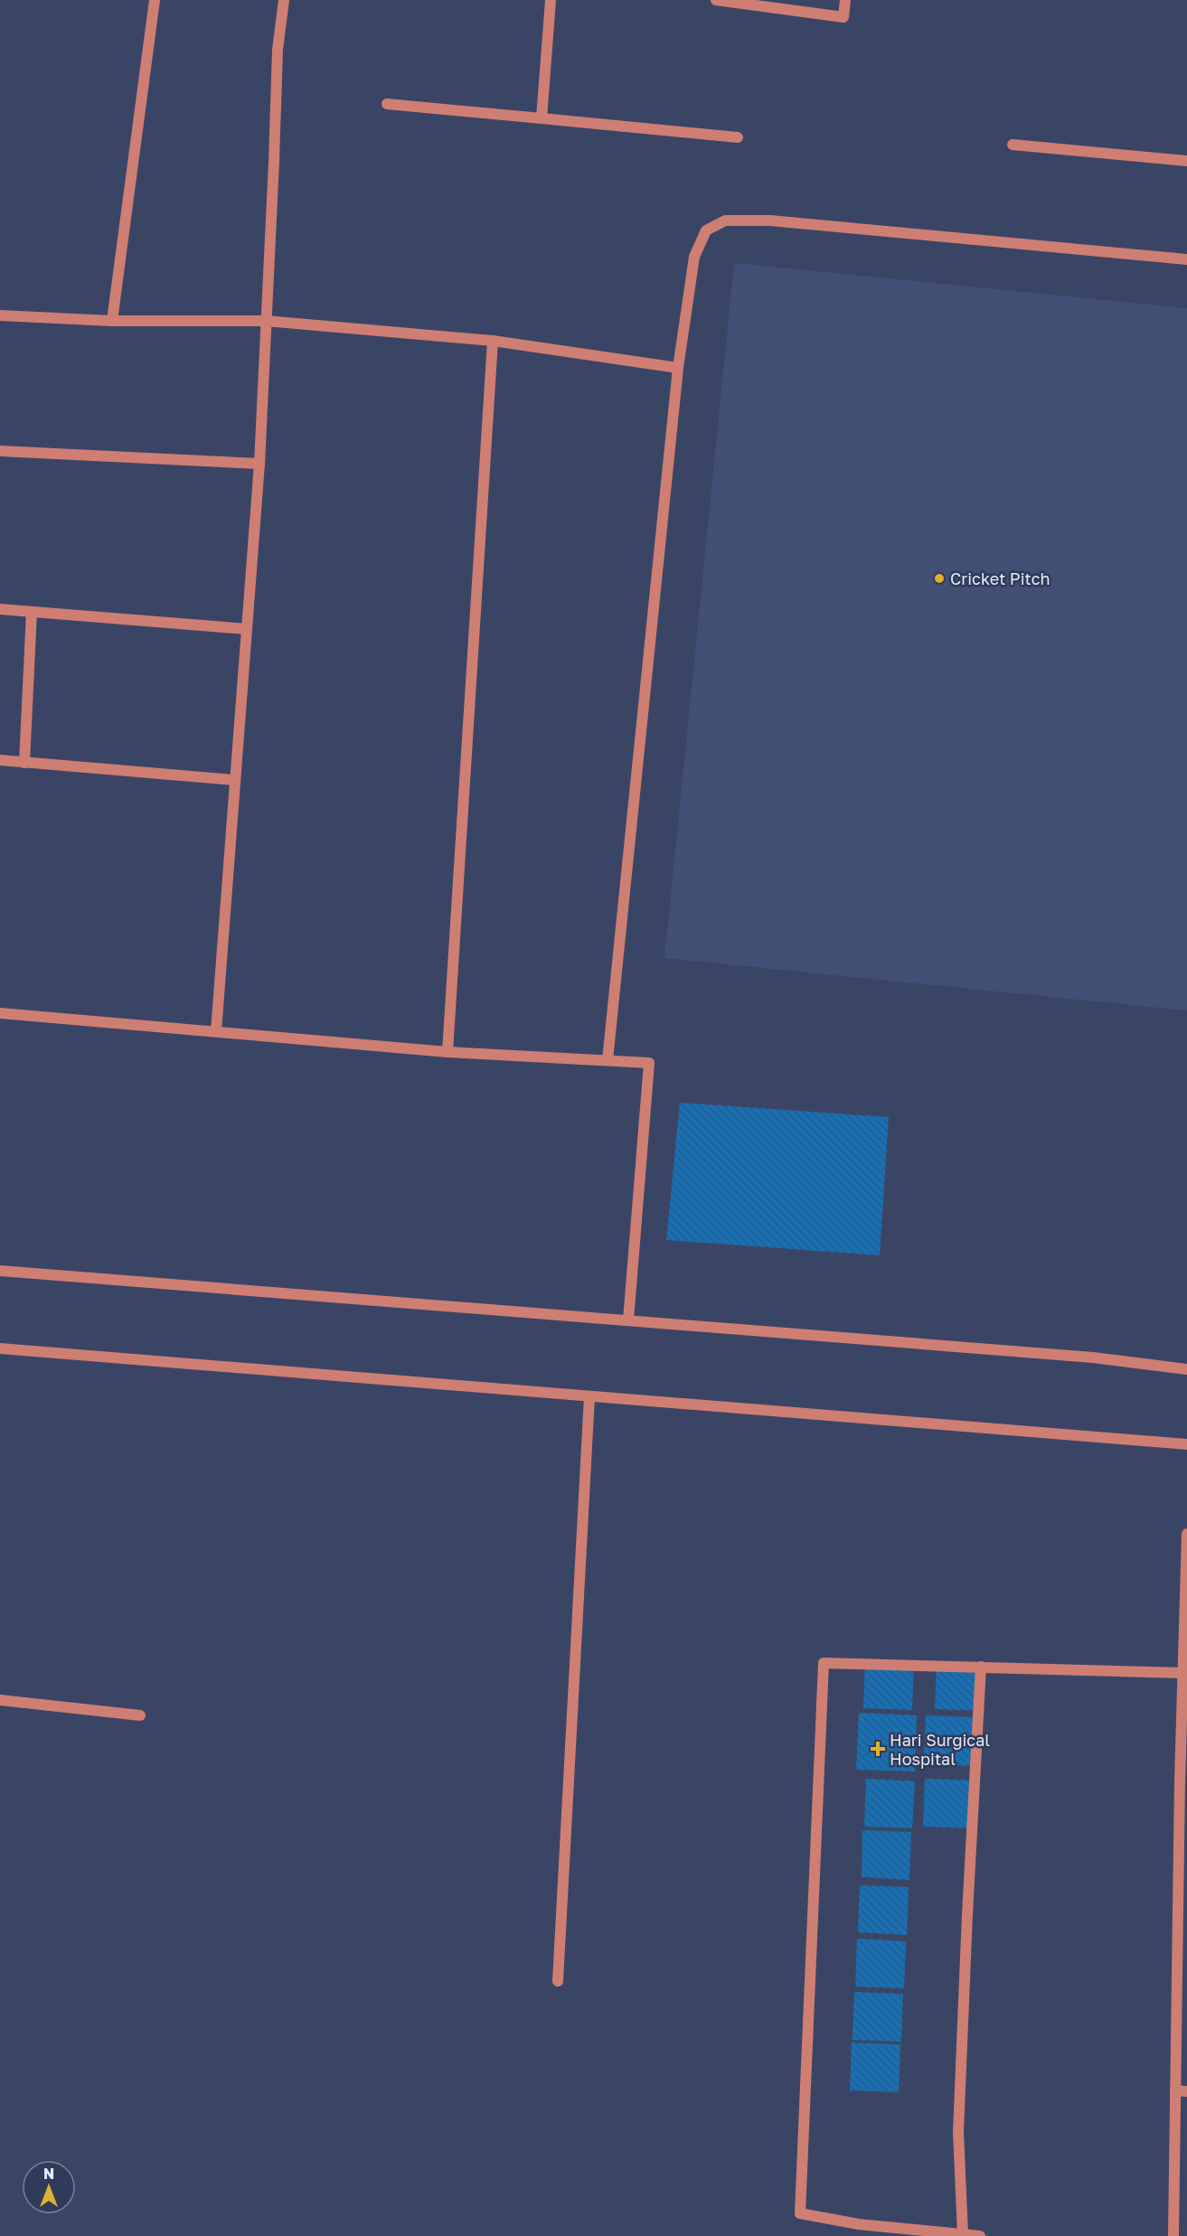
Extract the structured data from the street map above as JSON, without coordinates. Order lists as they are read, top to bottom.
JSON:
{
  "places": {
    "other": ["Cricket Pitch"],
    "health": ["Hari Surgical Hospital"]
  },
  "north": "top"
}
